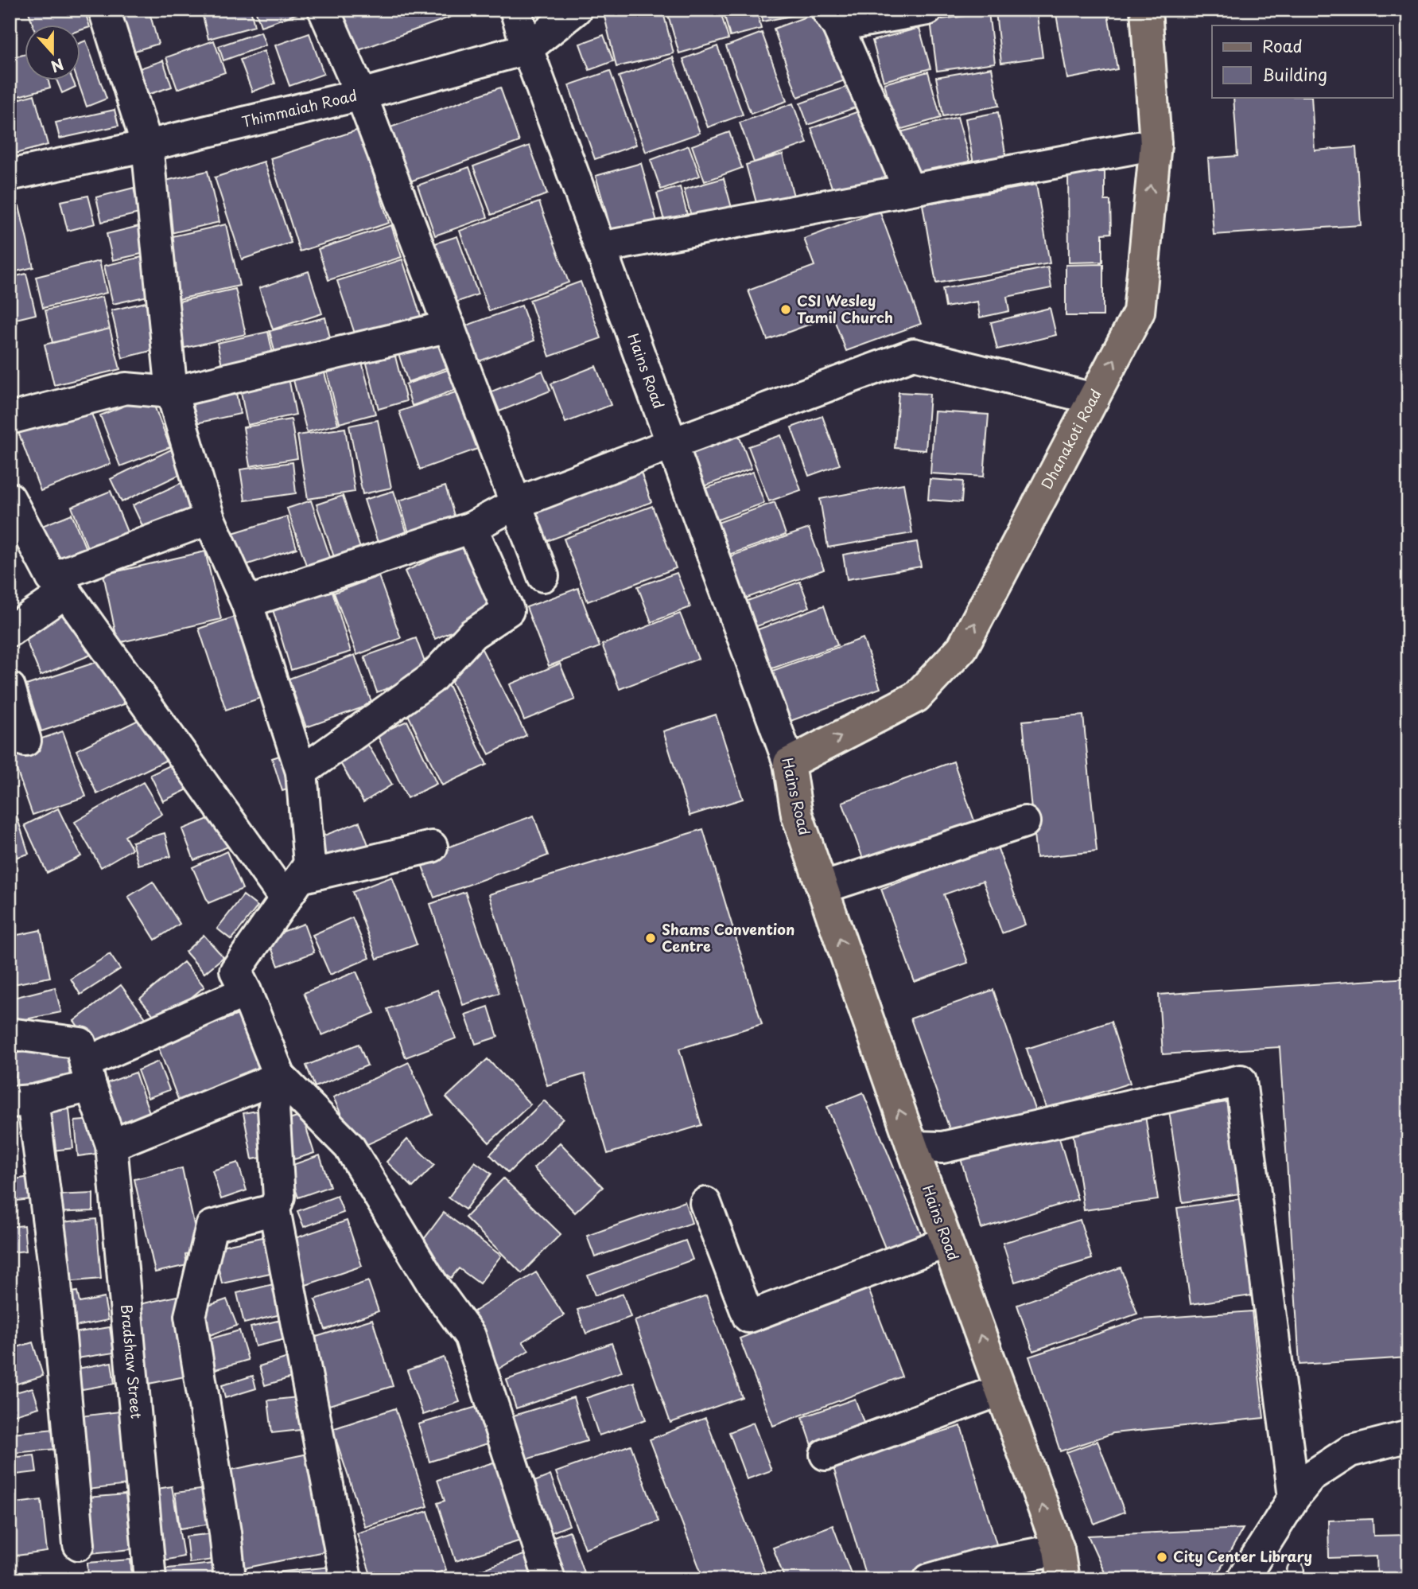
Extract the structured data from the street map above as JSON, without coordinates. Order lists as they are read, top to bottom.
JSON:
{
  "streets": {
    "main road": ["Hains Road", "Dhanakoti Road"],
    "street": ["Thimmaiah Road", "Bradshaw Street"]
  },
  "crossings": [
    ["Thimmaiah Road", "Hains Road"],
    ["Hains Road", "Dhanakoti Road"]
  ],
  "one_way": ["Hains Road", "Dhanakoti Road"],
  "places": ["CSI Wesley Tamil Church", "Shams Convention Centre", "City Center Library"],
  "legend": ["Road", "Building"],
  "north": "bottom"
}
